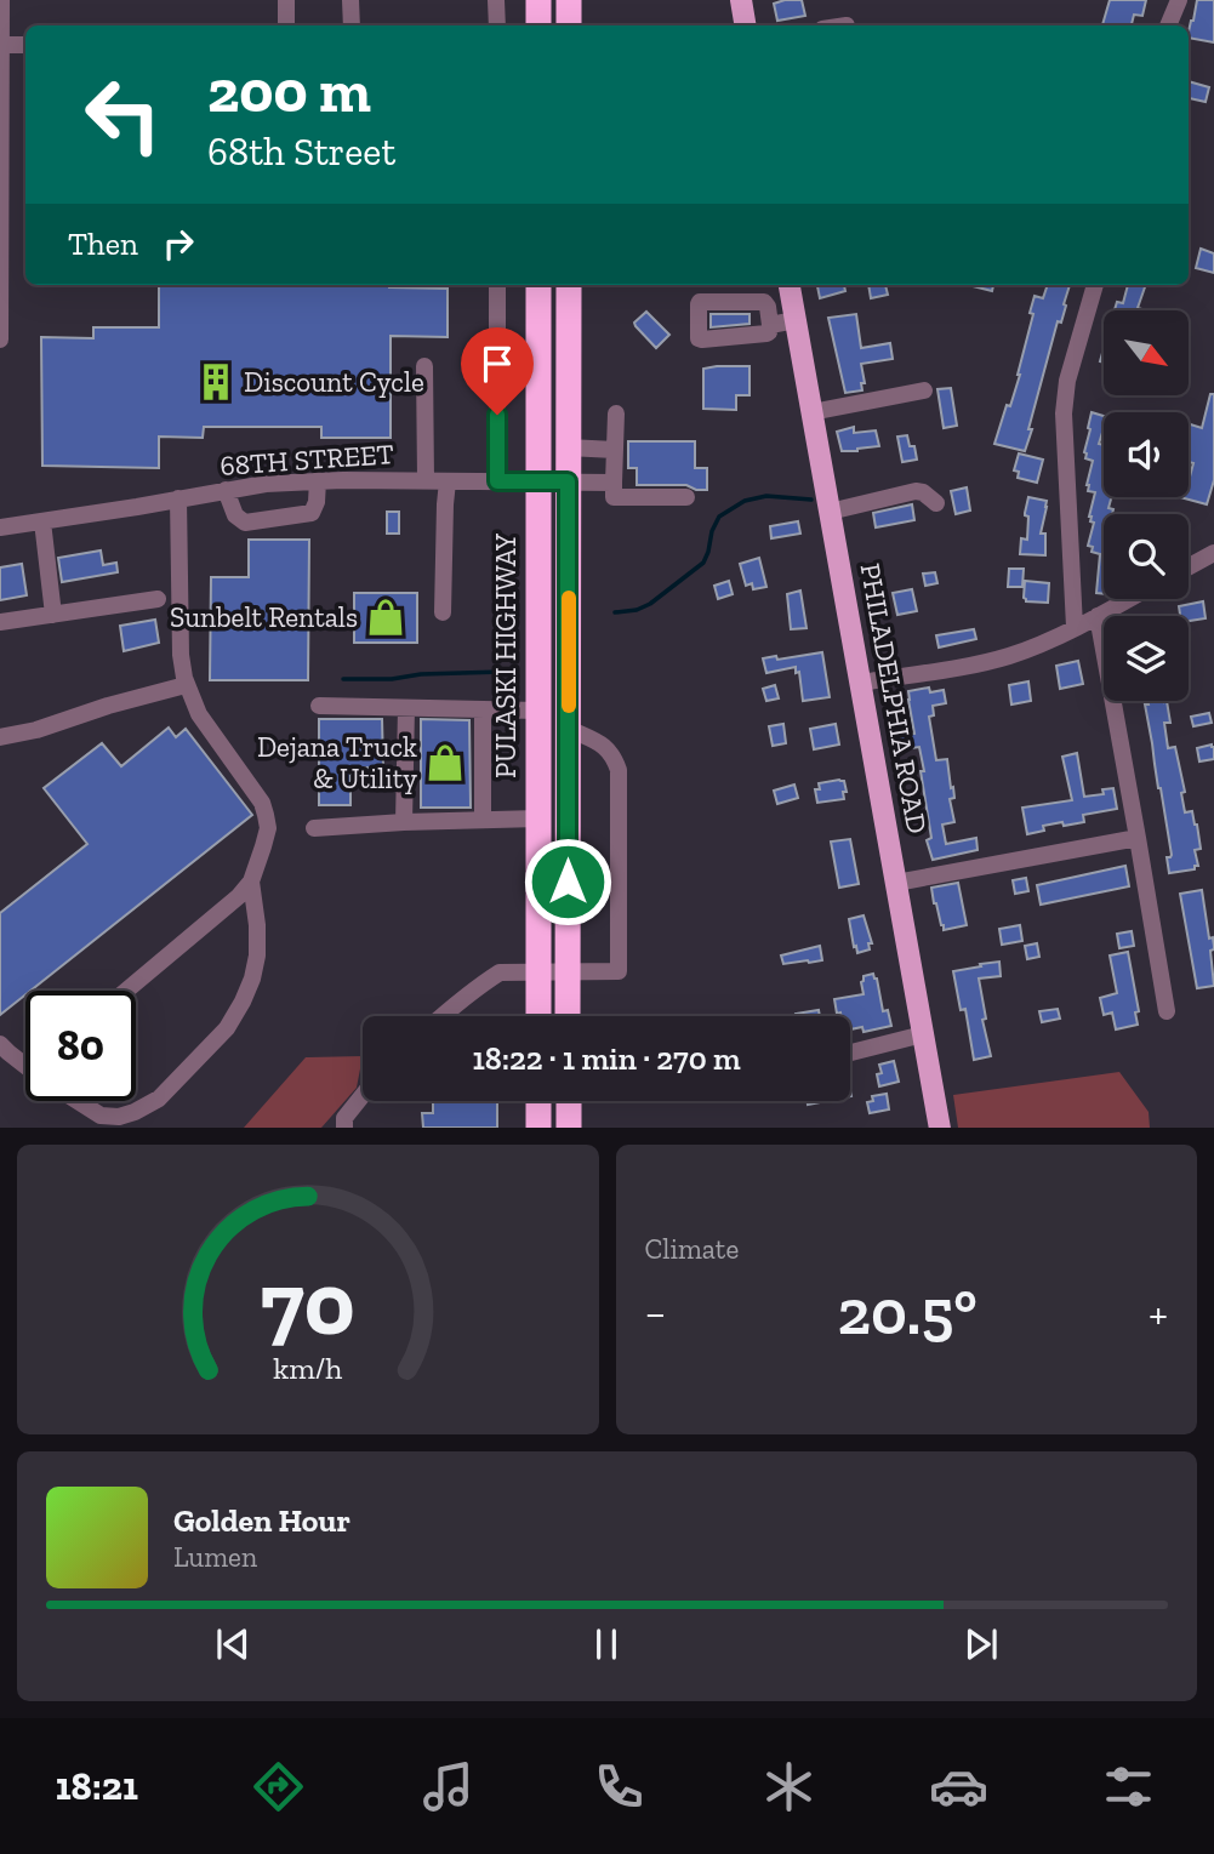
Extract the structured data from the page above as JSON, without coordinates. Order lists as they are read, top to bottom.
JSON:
{
  "streets": {
    "highway": ["PULASKI HIGHWAY"],
    "main road": ["PHILADELPHIA ROAD"],
    "street": ["68TH STREET"]
  },
  "crossings": [
    ["68TH STREET", "PULASKI HIGHWAY"]
  ],
  "places": {
    "building": ["Discount Cycle"],
    "shop": ["Sunbelt Rentals", "Dejana Truck & Utility"]
  },
  "north": "bottom right",
  "page": {
    "turn": ["200 m", "68th Street"],
    "then": "Then",
    "limit": "80",
    "trip": "18:22 · 1 min · 270 m",
    "tile": "Climate",
    "heat": ["−", "20.5°", "+"],
    "song": ["Golden Hour", "Lumen"],
    "tabs": "18:21",
    "gauge": ["70", "km/h"]
  }
}
